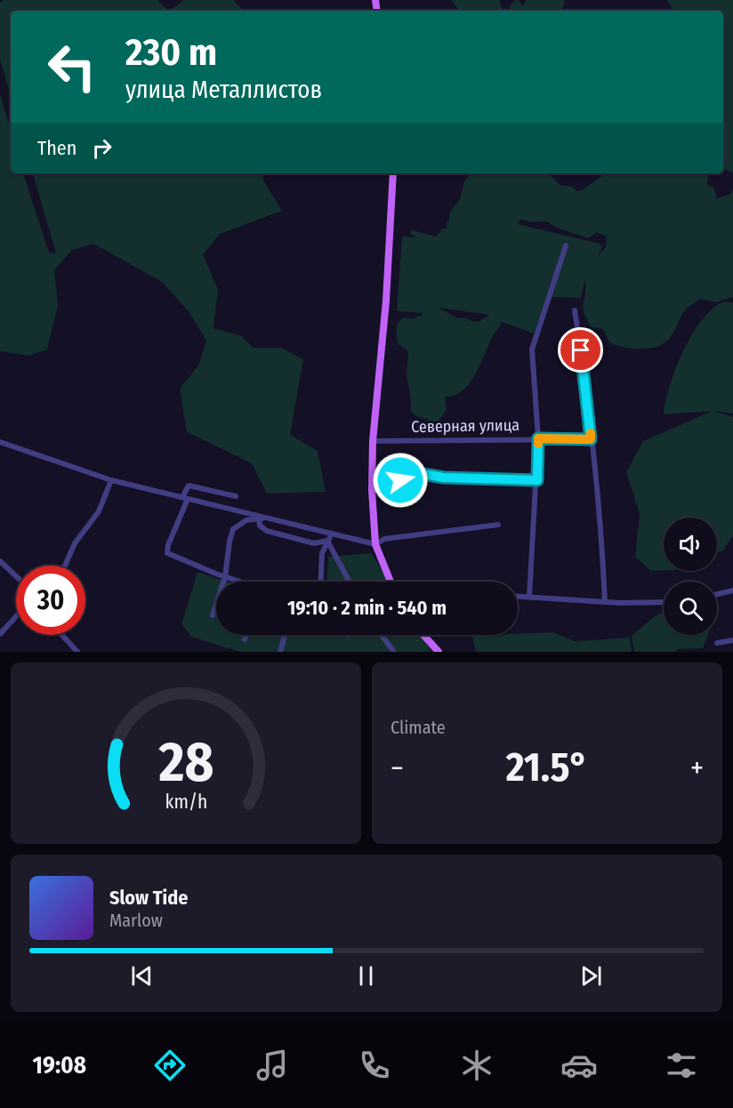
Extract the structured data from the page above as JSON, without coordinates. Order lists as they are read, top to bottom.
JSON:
{
  "streets": {
    "street": ["Северная улица"]
  },
  "page": {
    "turn": ["230 m", "улица Металлистов"],
    "then": "Then",
    "limit": "30",
    "trip": "19:10 · 2 min · 540 m",
    "tile": "Climate",
    "heat": ["−", "21.5°", "+"],
    "song": ["Slow Tide", "Marlow"],
    "tabs": "19:08",
    "gauge": ["28", "km/h"]
  }
}
